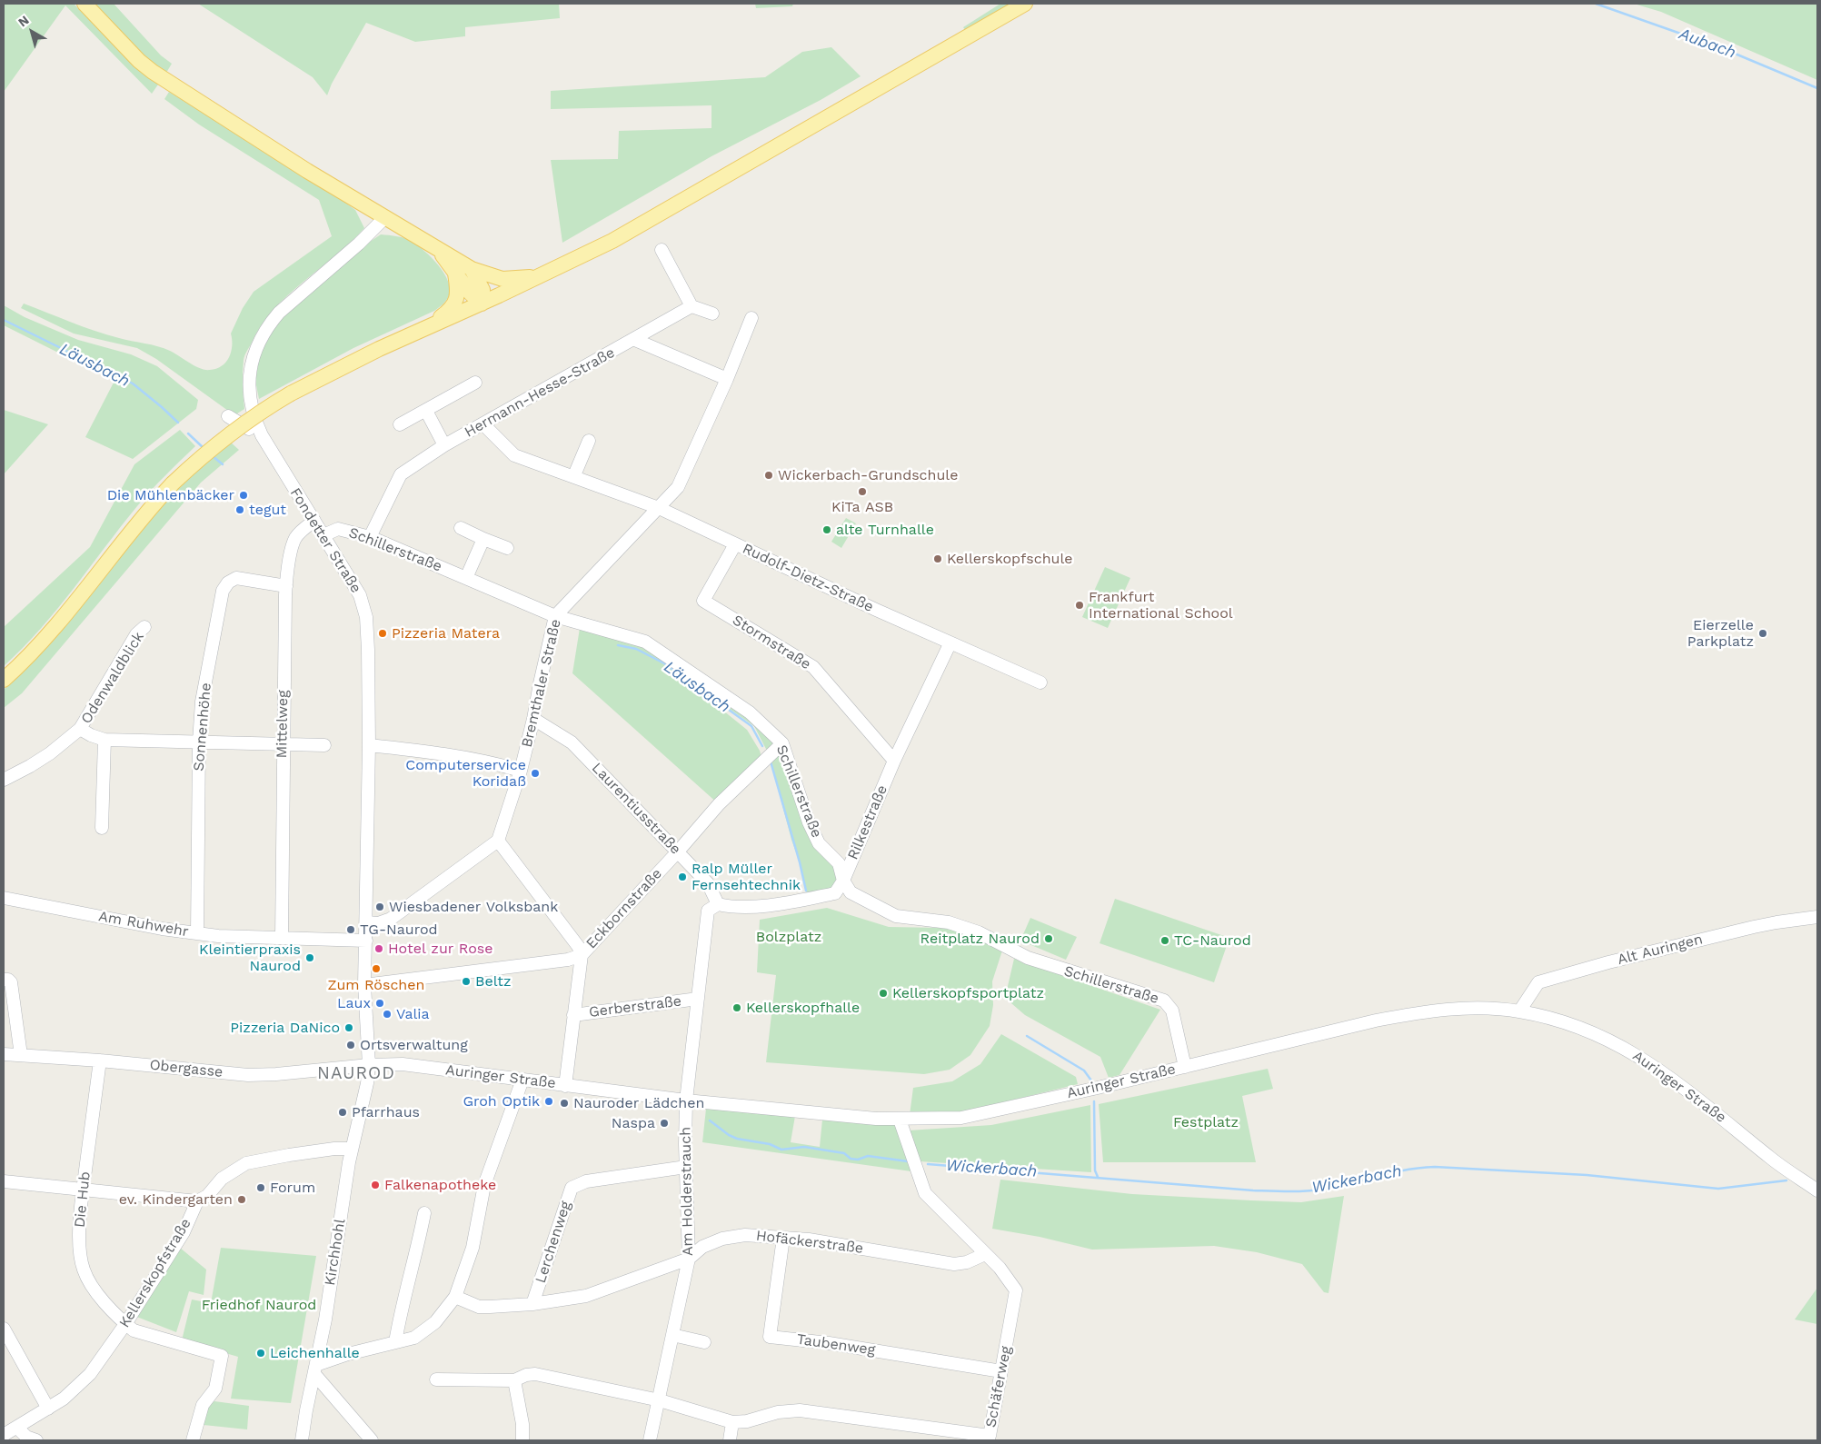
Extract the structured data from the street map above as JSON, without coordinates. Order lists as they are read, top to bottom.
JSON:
{
  "streets": {
    "street": [
      "Hermann-Hesse-Straße",
      "Fondetter Straße",
      "Schillerstraße",
      "Rudolf-Dietz-Straße",
      "Stormstraße",
      "Odenwaldblick",
      "Bremthaler Straße",
      "Mittelweg",
      "Sonnenhöhe",
      "Laurentiusstraße",
      "Rilkestraße",
      "Eckbornstraße",
      "Am Ruhwehr",
      "Alt Auringen",
      "Gerberstraße",
      "Obergasse",
      "Auringer Straße",
      "Am Holderstrauch",
      "Die Hub",
      "Lerchenweg",
      "Hofäckerstraße",
      "Kirchhohl",
      "Kellerskopfstraße",
      "Taubenweg",
      "Schäferweg"
    ]
  },
  "crossings": [
    ["Hermann-Hesse-Straße", "Schillerstraße"],
    ["Hermann-Hesse-Straße", "Rudolf-Dietz-Straße"],
    ["Fondetter Straße", "Schillerstraße"],
    ["Fondetter Straße", "Mittelweg"],
    ["Fondetter Straße", "Eckbornstraße"],
    ["Fondetter Straße", "Am Ruhwehr"],
    ["Fondetter Straße", "Obergasse"],
    ["Fondetter Straße", "Auringer Straße"],
    ["Fondetter Straße", "Kirchhohl"],
    ["Schillerstraße", "Bremthaler Straße"],
    ["Schillerstraße", "Rilkestraße"],
    ["Schillerstraße", "Eckbornstraße"],
    ["Schillerstraße", "Auringer Straße"],
    ["Rudolf-Dietz-Straße", "Stormstraße"],
    ["Rudolf-Dietz-Straße", "Bremthaler Straße"],
    ["Rudolf-Dietz-Straße", "Rilkestraße"],
    ["Stormstraße", "Rilkestraße"],
    ["Odenwaldblick", "Mittelweg"],
    ["Odenwaldblick", "Sonnenhöhe"],
    ["Bremthaler Straße", "Laurentiusstraße"],
    ["Mittelweg", "Sonnenhöhe"],
    ["Mittelweg", "Am Ruhwehr"],
    ["Sonnenhöhe", "Am Ruhwehr"],
    ["Laurentiusstraße", "Rilkestraße"],
    ["Laurentiusstraße", "Eckbornstraße"],
    ["Alt Auringen", "Auringer Straße"],
    ["Obergasse", "Auringer Straße"],
    ["Obergasse", "Die Hub"],
    ["Obergasse", "Kirchhohl"],
    ["Auringer Straße", "Am Holderstrauch"],
    ["Auringer Straße", "Kirchhohl"],
    ["Auringer Straße", "Schäferweg"],
    ["Am Holderstrauch", "Lerchenweg"],
    ["Am Holderstrauch", "Hofäckerstraße"],
    ["Am Holderstrauch", "Schäferweg"],
    ["Die Hub", "Kellerskopfstraße"],
    ["Lerchenweg", "Hofäckerstraße"],
    ["Hofäckerstraße", "Taubenweg"],
    ["Hofäckerstraße", "Schäferweg"],
    ["Kirchhohl", "Kellerskopfstraße"],
    ["Taubenweg", "Schäferweg"]
  ],
  "districts": ["NAUROD"],
  "water": ["Aubach", "Läusbach", "Wickerbach"],
  "parks": ["Bolzplatz", "Festplatz", "Friedhof Naurod"],
  "places": [
    "Wickerbach-Grundschule",
    "KiTa ASB",
    "Die Mühlenbäcker",
    "tegut",
    "alte Turnhalle",
    "Kellerskopfschule",
    "Frankfurt International School",
    "Pizzeria Matera",
    "Eierzelle Parkplatz",
    "Computerservice Koridaß",
    "Ralp Müller Fernsehtechnik",
    "Wiesbadener Volksbank",
    "TG-Naurod",
    "Reitplatz Naurod",
    "TC-Naurod",
    "Hotel zur Rose",
    "Kleintierpraxis Naurod",
    "Zum Röschen",
    "Beltz",
    "Kellerskopfsportplatz",
    "Laux",
    "Kellerskopfhalle",
    "Valia",
    "Pizzeria DaNico",
    "Ortsverwaltung",
    "Groh Optik",
    "Nauroder Lädchen",
    "Pfarrhaus",
    "Naspa",
    "Falkenapotheke",
    "Forum",
    "ev. Kindergarten",
    "Leichenhalle"
  ],
  "north": "top left"
}
